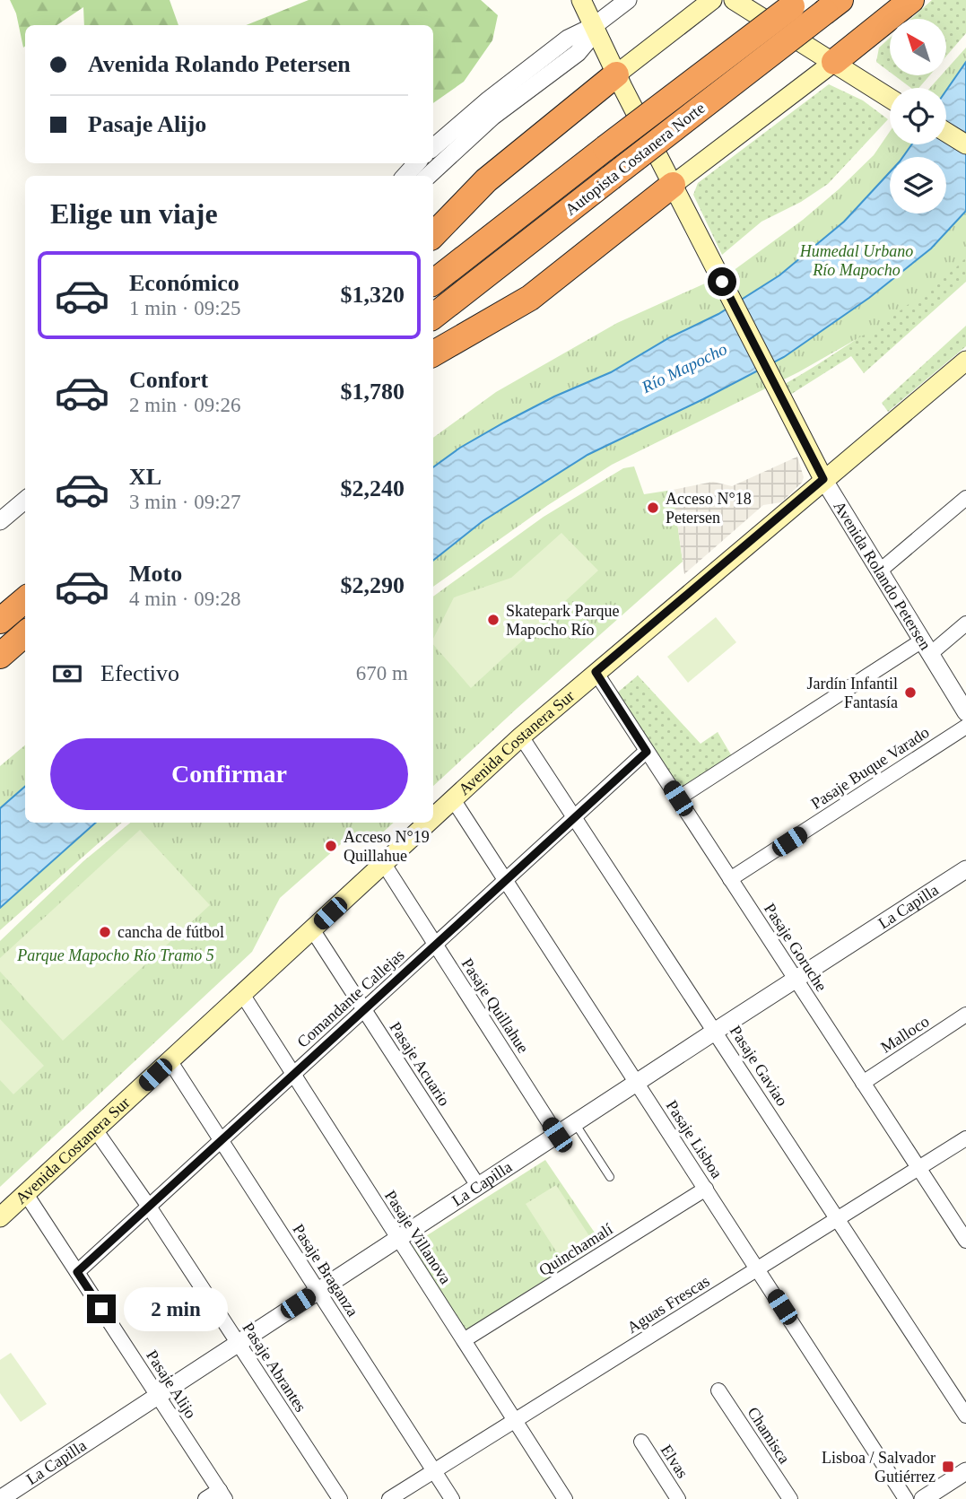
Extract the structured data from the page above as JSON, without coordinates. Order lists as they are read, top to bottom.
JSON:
{
  "streets": {
    "highway": ["Autopista Costanera Norte"],
    "main road": ["Avenida Rolando Petersen", "Avenida Costanera Sur"],
    "street": [
      "Pasaje Buque Varado",
      "La Capilla",
      "Pasaje Goruche",
      "Comandante Callejas",
      "Pasaje Quillahue",
      "Malloco",
      "Pasaje Acuario",
      "Pasaje Gaviao",
      "Pasaje Lisboa",
      "Pasaje Villanova",
      "Quinchamalí",
      "Pasaje Braganza",
      "Aguas Frescas",
      "Pasaje Abrantes",
      "Pasaje Alijo",
      "Chamisca",
      "Elvas"
    ]
  },
  "crossings": [
    ["Avenida Rolando Petersen", "Avenida Costanera Sur"],
    ["Avenida Costanera Sur", "Pasaje Goruche"],
    ["Avenida Costanera Sur", "Pasaje Quillahue"],
    ["Avenida Costanera Sur", "Pasaje Acuario"],
    ["Avenida Costanera Sur", "Pasaje Gaviao"],
    ["Avenida Costanera Sur", "Pasaje Lisboa"],
    ["Avenida Costanera Sur", "Pasaje Villanova"],
    ["Avenida Costanera Sur", "Pasaje Braganza"],
    ["Avenida Costanera Sur", "Pasaje Abrantes"],
    ["Avenida Costanera Sur", "Pasaje Alijo"],
    ["Pasaje Buque Varado", "Pasaje Goruche"],
    ["La Capilla", "Pasaje Goruche"],
    ["La Capilla", "Pasaje Quillahue"],
    ["La Capilla", "Pasaje Acuario"],
    ["La Capilla", "Pasaje Gaviao"],
    ["La Capilla", "Pasaje Lisboa"],
    ["La Capilla", "Pasaje Villanova"],
    ["La Capilla", "Pasaje Braganza"],
    ["La Capilla", "Pasaje Abrantes"],
    ["La Capilla", "Pasaje Alijo"],
    ["Pasaje Goruche", "Comandante Callejas"],
    ["Pasaje Goruche", "Malloco"],
    ["Pasaje Goruche", "Aguas Frescas"],
    ["Comandante Callejas", "Pasaje Quillahue"],
    ["Comandante Callejas", "Pasaje Acuario"],
    ["Comandante Callejas", "Pasaje Gaviao"],
    ["Comandante Callejas", "Pasaje Lisboa"],
    ["Comandante Callejas", "Pasaje Villanova"],
    ["Comandante Callejas", "Pasaje Braganza"],
    ["Comandante Callejas", "Pasaje Abrantes"],
    ["Comandante Callejas", "Pasaje Alijo"],
    ["Pasaje Gaviao", "Aguas Frescas"],
    ["Pasaje Lisboa", "Quinchamalí"],
    ["Pasaje Lisboa", "Aguas Frescas"],
    ["Pasaje Villanova", "Quinchamalí"],
    ["Pasaje Villanova", "Aguas Frescas"],
    ["Pasaje Braganza", "Aguas Frescas"]
  ],
  "water": ["Río Mapocho"],
  "parks": ["Humedal Urbano Río Mapocho", "Parque Mapocho Río Tramo 5"],
  "places": {
    "other": [
      "Acceso N°18 Petersen",
      "Skatepark Parque Mapocho Río",
      "Jardín Infantil Fantasía",
      "Acceso N°19 Quillahue",
      "cancha de fútbol"
    ],
    "transit": ["Lisboa / Salvador Gutiérrez"]
  },
  "north": "top left",
  "page": {
    "banner": ["Avenida Rolando Petersen", "Pasaje Alijo"],
    "heading": "Elige un viaje",
    "list": [
      {
        "name": "Económico",
        "note": "1 min · 09:25",
        "value": "$1,320"
      },
      {
        "name": "Confort",
        "note": "2 min · 09:26",
        "value": "$1,780"
      },
      {
        "name": "XL",
        "note": "3 min · 09:27",
        "value": "$2,240"
      },
      {
        "name": "Moto",
        "note": "4 min · 09:28",
        "value": "$2,290"
      }
    ],
    "pay": ["Efectivo", "670 m"],
    "buttons": "Confirmar",
    "bubble": "2 min"
  }
}
